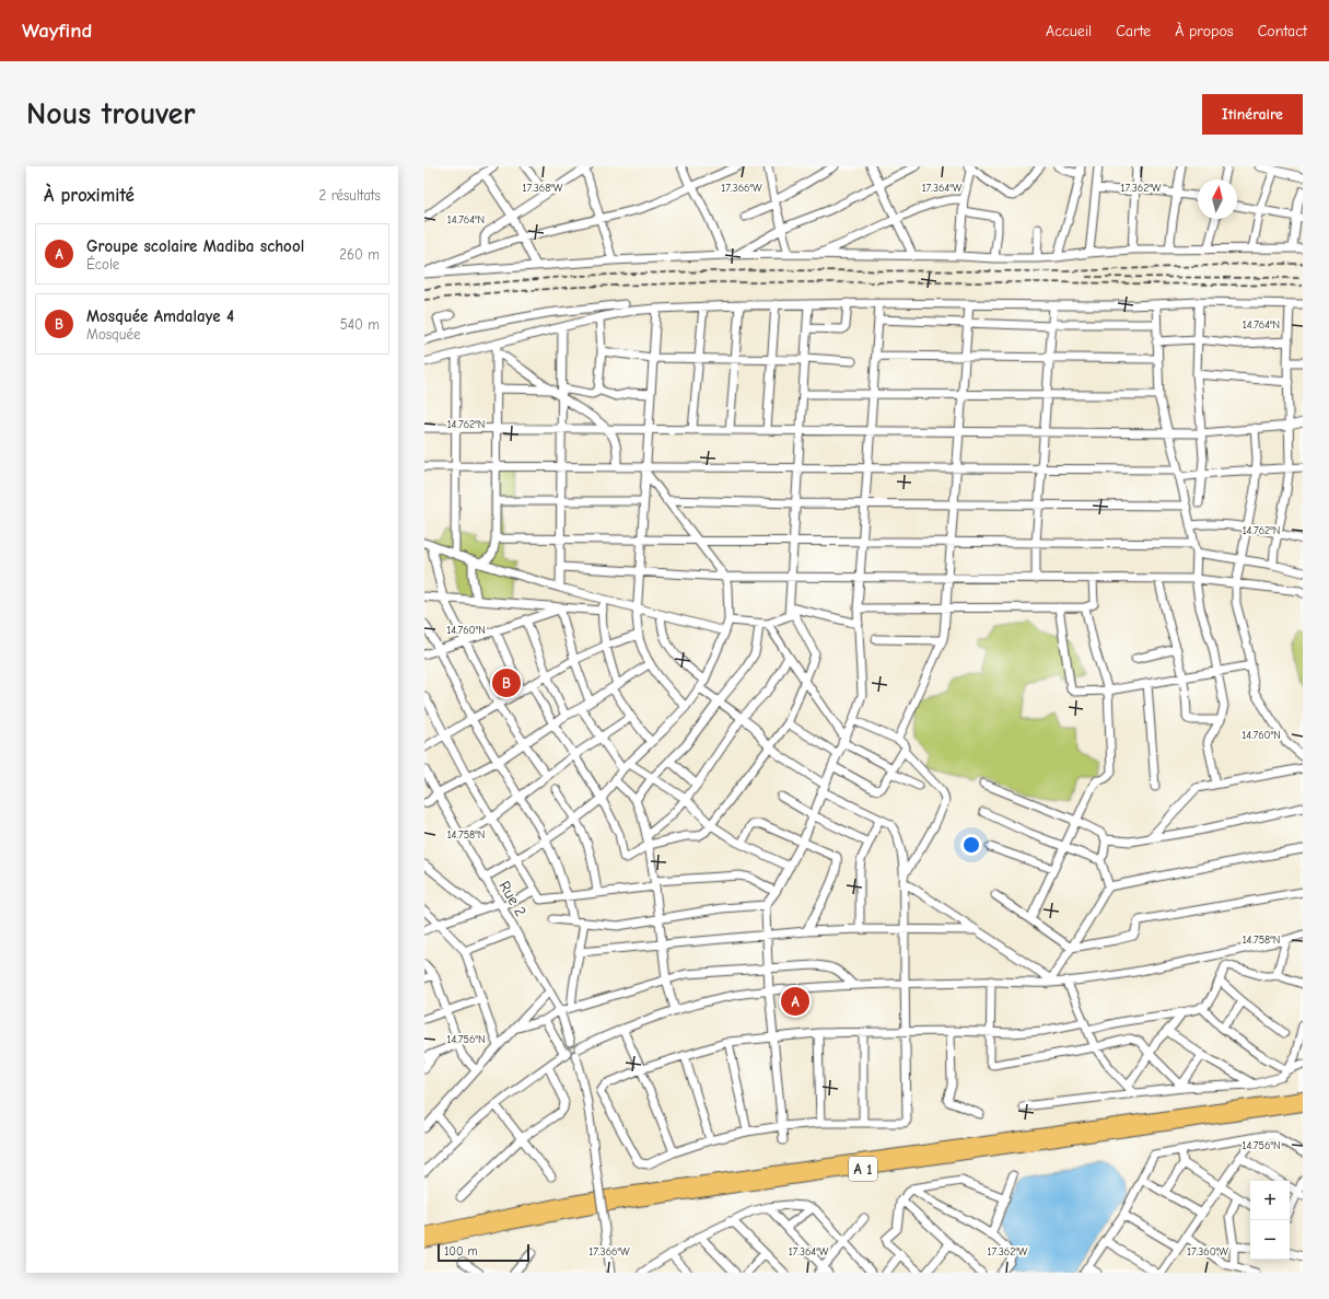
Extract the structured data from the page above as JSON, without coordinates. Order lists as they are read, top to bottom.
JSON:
{
  "streets": {
    "highway": ["A 1"],
    "street": ["Rue 2"]
  },
  "scale_bar": "100 m",
  "north": "top",
  "page": {
    "header": "Wayfind",
    "nav": [
      "Accueil",
      "Carte",
      "À propos",
      "Contact"
    ],
    "buttons": "Itinéraire",
    "title": "Nous trouver",
    "heading": ["À proximité", "2 résultats"],
    "list": [
      {
        "mark": "A",
        "name": "Groupe scolaire Madiba school",
        "note": "École",
        "value": "260 m"
      },
      {
        "mark": "B",
        "name": "Mosquée Amdalaye 4",
        "note": "Mosquée",
        "value": "540 m"
      }
    ],
    "pins": ["B", "A"],
    "map_buttons": ["+", "−"],
    "scale": "100 m"
  },
  "coordinates": [
    "17.368°W",
    "17.366°W",
    "17.364°W",
    "17.362°W",
    "14.764°N",
    "14.762°N",
    "14.760°N",
    "14.758°N",
    "14.756°N",
    "17.360°W"
  ]
}
